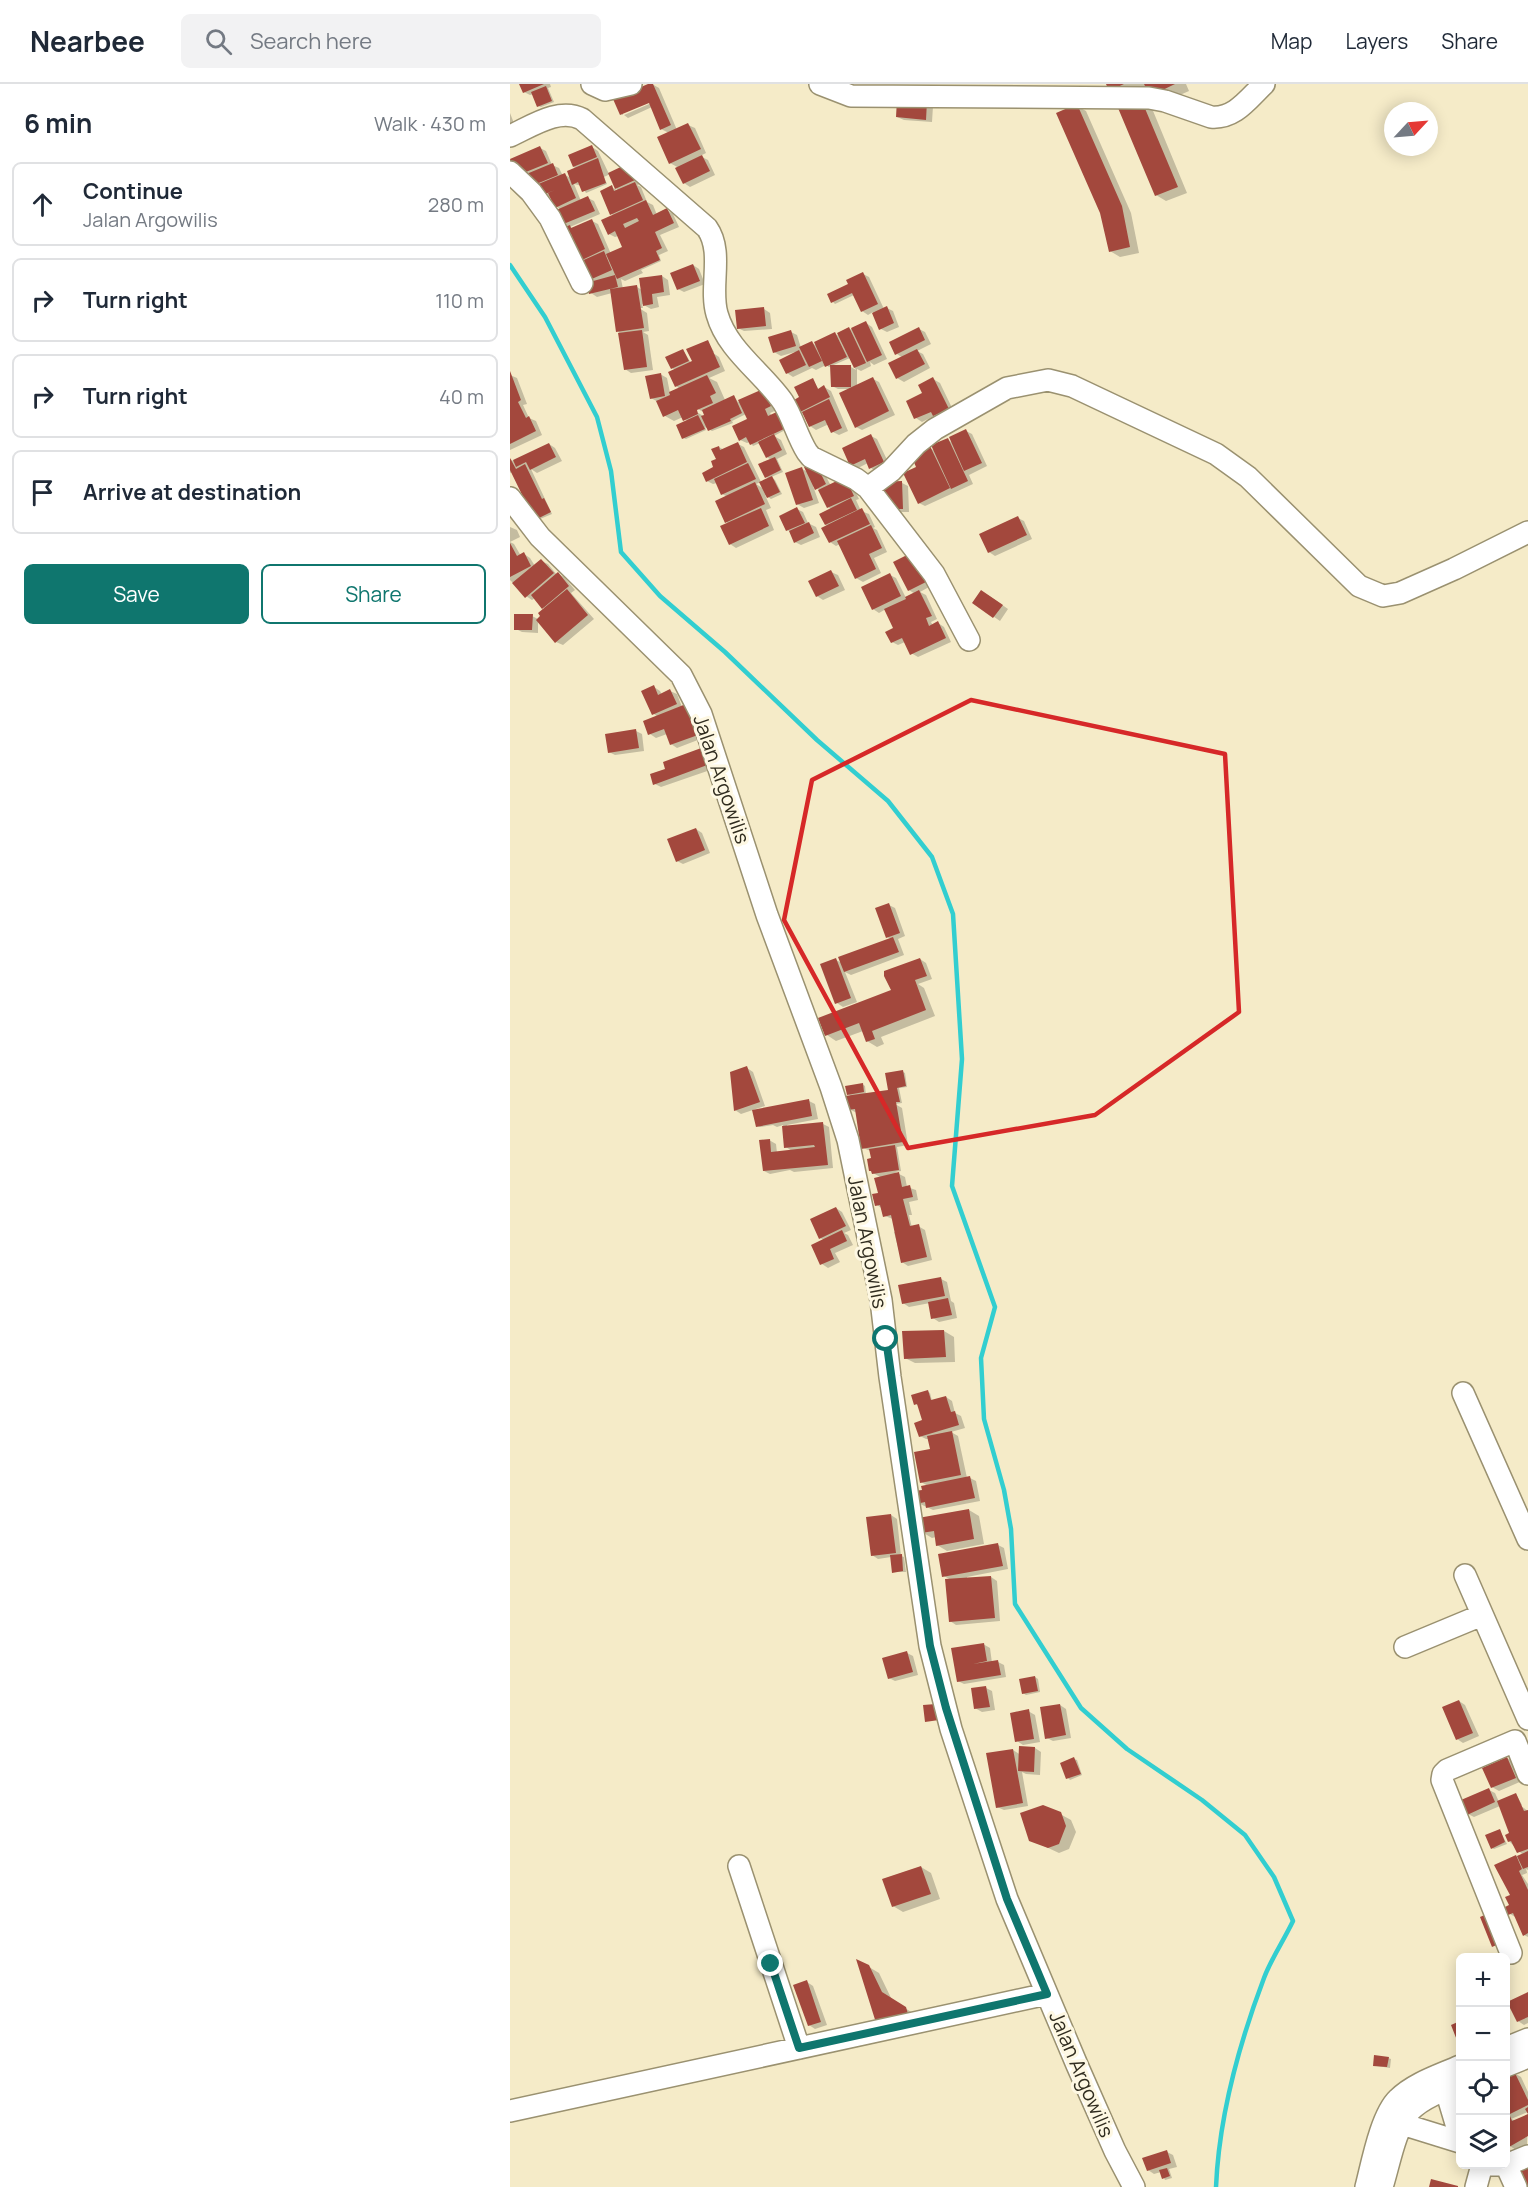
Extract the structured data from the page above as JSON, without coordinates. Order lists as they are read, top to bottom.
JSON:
{
  "streets": {
    "street": ["Jalan Argowilis"]
  },
  "north": "top right",
  "page": {
    "header": "Nearbee",
    "search": "Search here",
    "nav": ["Map", "Layers", "Share"],
    "heading": ["6 min", "Walk · 430 m"],
    "list": [
      ["Continue", "Jalan Argowilis", "280 m"],
      ["Turn right", "110 m"],
      ["Turn right", "40 m"],
      "Arrive at destination"
    ],
    "buttons": ["Save", "Share"],
    "map_buttons": ["+", "−"]
  }
}
